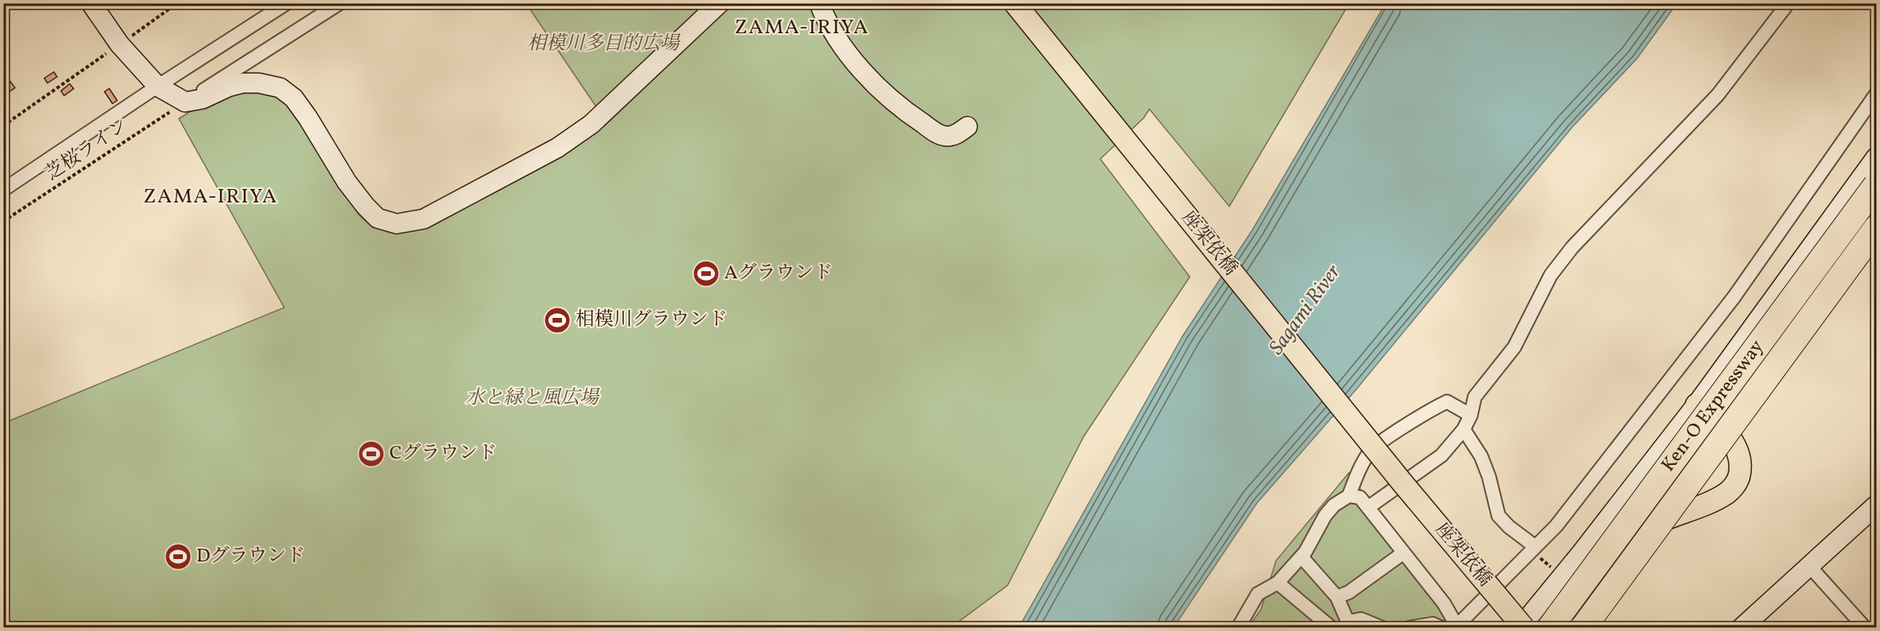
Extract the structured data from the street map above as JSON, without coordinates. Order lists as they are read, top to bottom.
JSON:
{
  "streets": {
    "highway": ["Ken-O Expressway"],
    "main road": ["座架依橋"],
    "path": ["芝桜ライン"]
  },
  "districts": ["ZAMA-IRIYA", "ZAMA-IRIYA"],
  "water": ["Sagami River"],
  "parks": ["相模川多目的広場", "水と緑と風広場"],
  "places": {
    "sports": [
      "Aグラウンド",
      "相模川グラウンド",
      "Cグラウンド",
      "Dグラウンド"
    ]
  }
}
